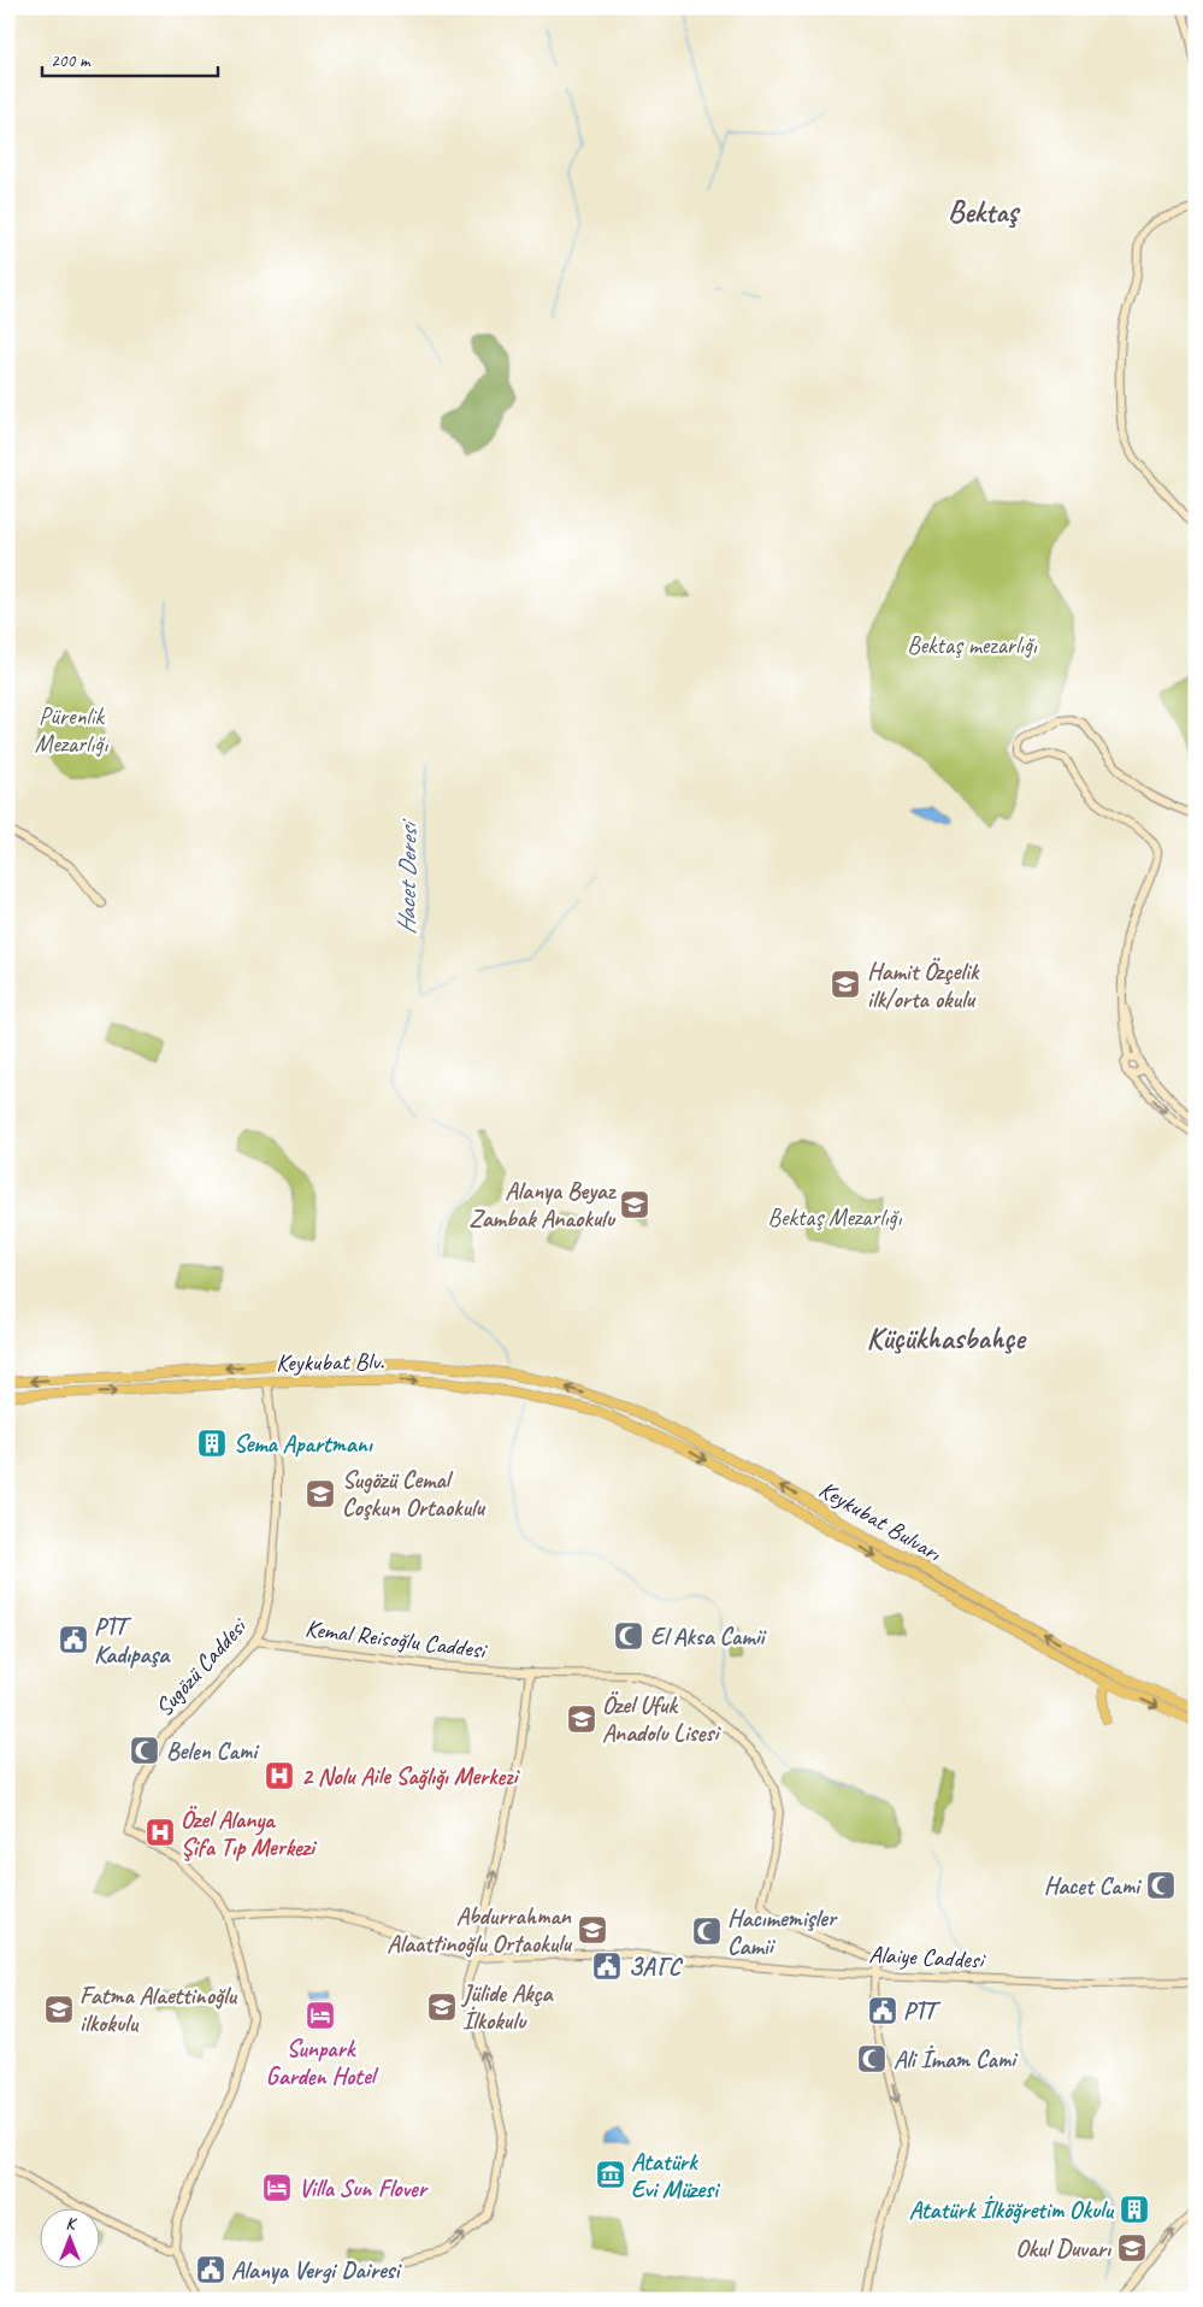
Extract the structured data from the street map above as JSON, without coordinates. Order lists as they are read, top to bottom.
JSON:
{
  "streets": {
    "highway": ["Keykubat Blv.", "Keykubat Bulvarı"],
    "street": ["Kemal Reisoğlu Caddesi", "Sugözü Caddesi", "Alaiye Caddesi"]
  },
  "crossings": [
    ["Keykubat Blv.", "Keykubat Bulvarı"],
    ["Keykubat Blv.", "Sugözü Caddesi"],
    ["Kemal Reisoğlu Caddesi", "Sugözü Caddesi"],
    ["Kemal Reisoğlu Caddesi", "Alaiye Caddesi"],
    ["Sugözü Caddesi", "Alaiye Caddesi"]
  ],
  "districts": ["Bektaş", "Küçükhasbahçe"],
  "water": ["Hacet Deresi"],
  "parks": ["Bektaş mezarlığı", "Pürenlik Mezarlığı", "Bektaş Mezarlığı"],
  "places": {
    "school or university": [
      "Hamit Özçelik ilk/orta okulu",
      "Alanya Beyaz Zambak Anaokulu",
      "Sugözü Cemal Coşkun Ortaokulu",
      "Özel Ufuk Anadolu Lisesi",
      "Abdurrahman Alaattinoğlu Ortaokulu",
      "Jülide Akça İlkokulu",
      "Fatma Alaettinoğlu ilkokulu",
      "Okul Duvarı"
    ],
    "building": ["Sema Apartmanı", "Atatürk İlköğretim Okulu"],
    "mosque": [
      "El Aksa Camii",
      "Belen Cami",
      "Hacet Cami",
      "Hacımemişler Camii",
      "Ali İmam Cami"
    ],
    "public building": [
      "PTT Kadıpaşa",
      "ЗАГС",
      "PTT",
      "Alanya Vergi Dairesi"
    ],
    "hospital": ["2 Nolu Aile Sağlığı Merkezi", "Özel Alanya Şifa Tıp Merkezi"],
    "hotel": ["Sunpark Garden Hotel", "Villa Sun Flover"],
    "museum": ["Atatürk Evi Müzesi"]
  },
  "scale_bar": "200 m",
  "north": "top"
}
